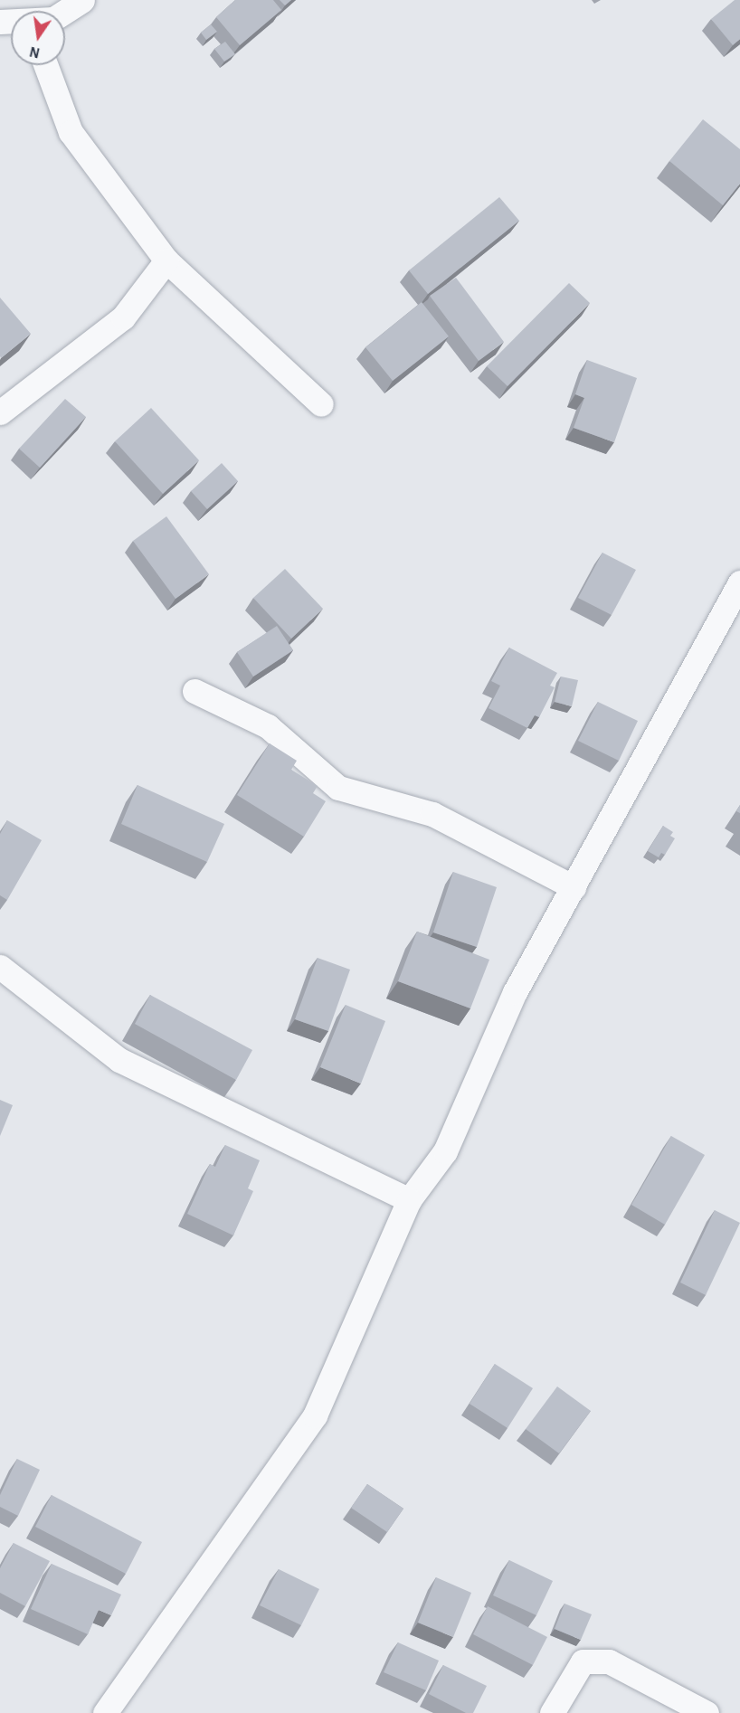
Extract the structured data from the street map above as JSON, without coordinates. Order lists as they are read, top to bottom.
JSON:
{
  "north": "bottom"
}
